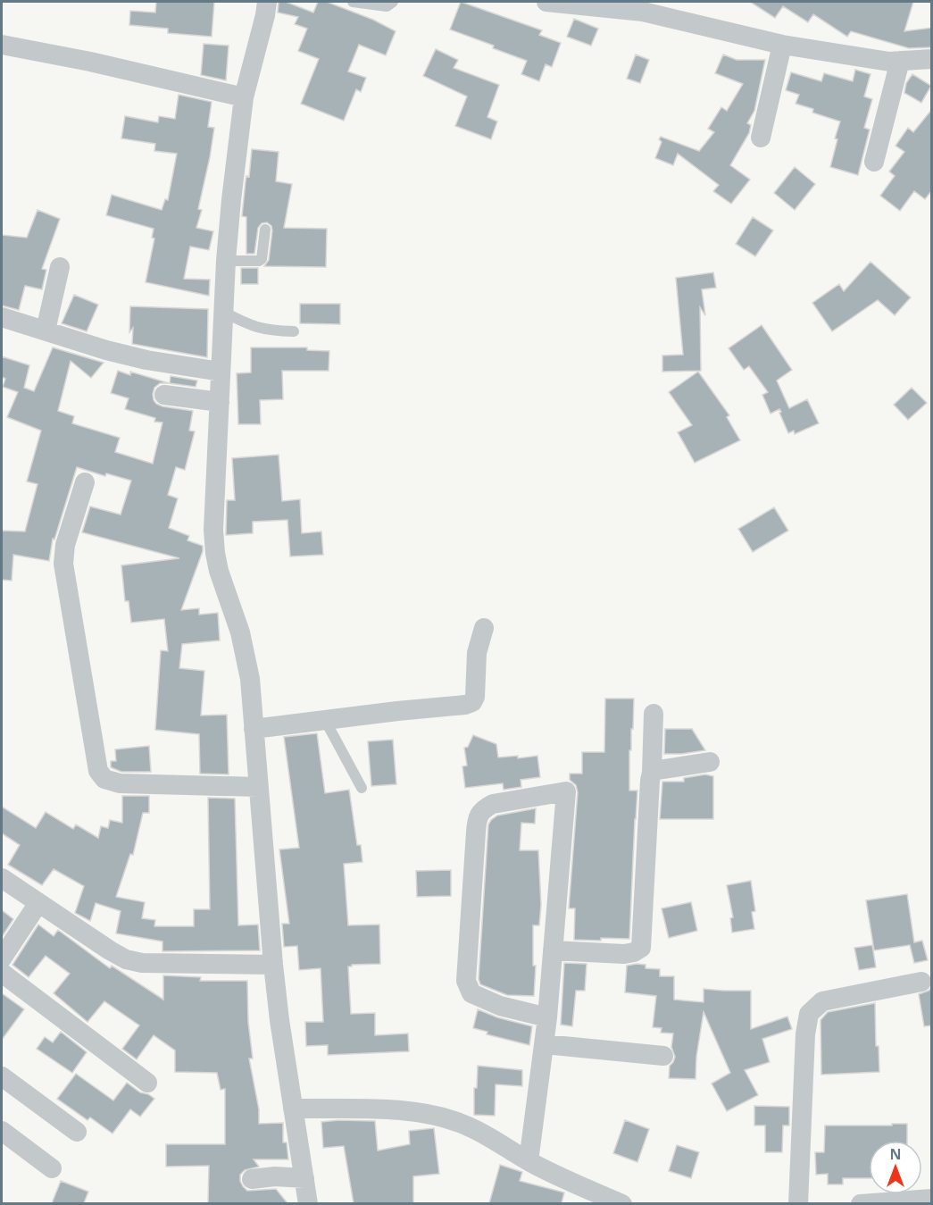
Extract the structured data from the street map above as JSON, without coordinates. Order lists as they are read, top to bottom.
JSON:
{
  "north": "top"
}
